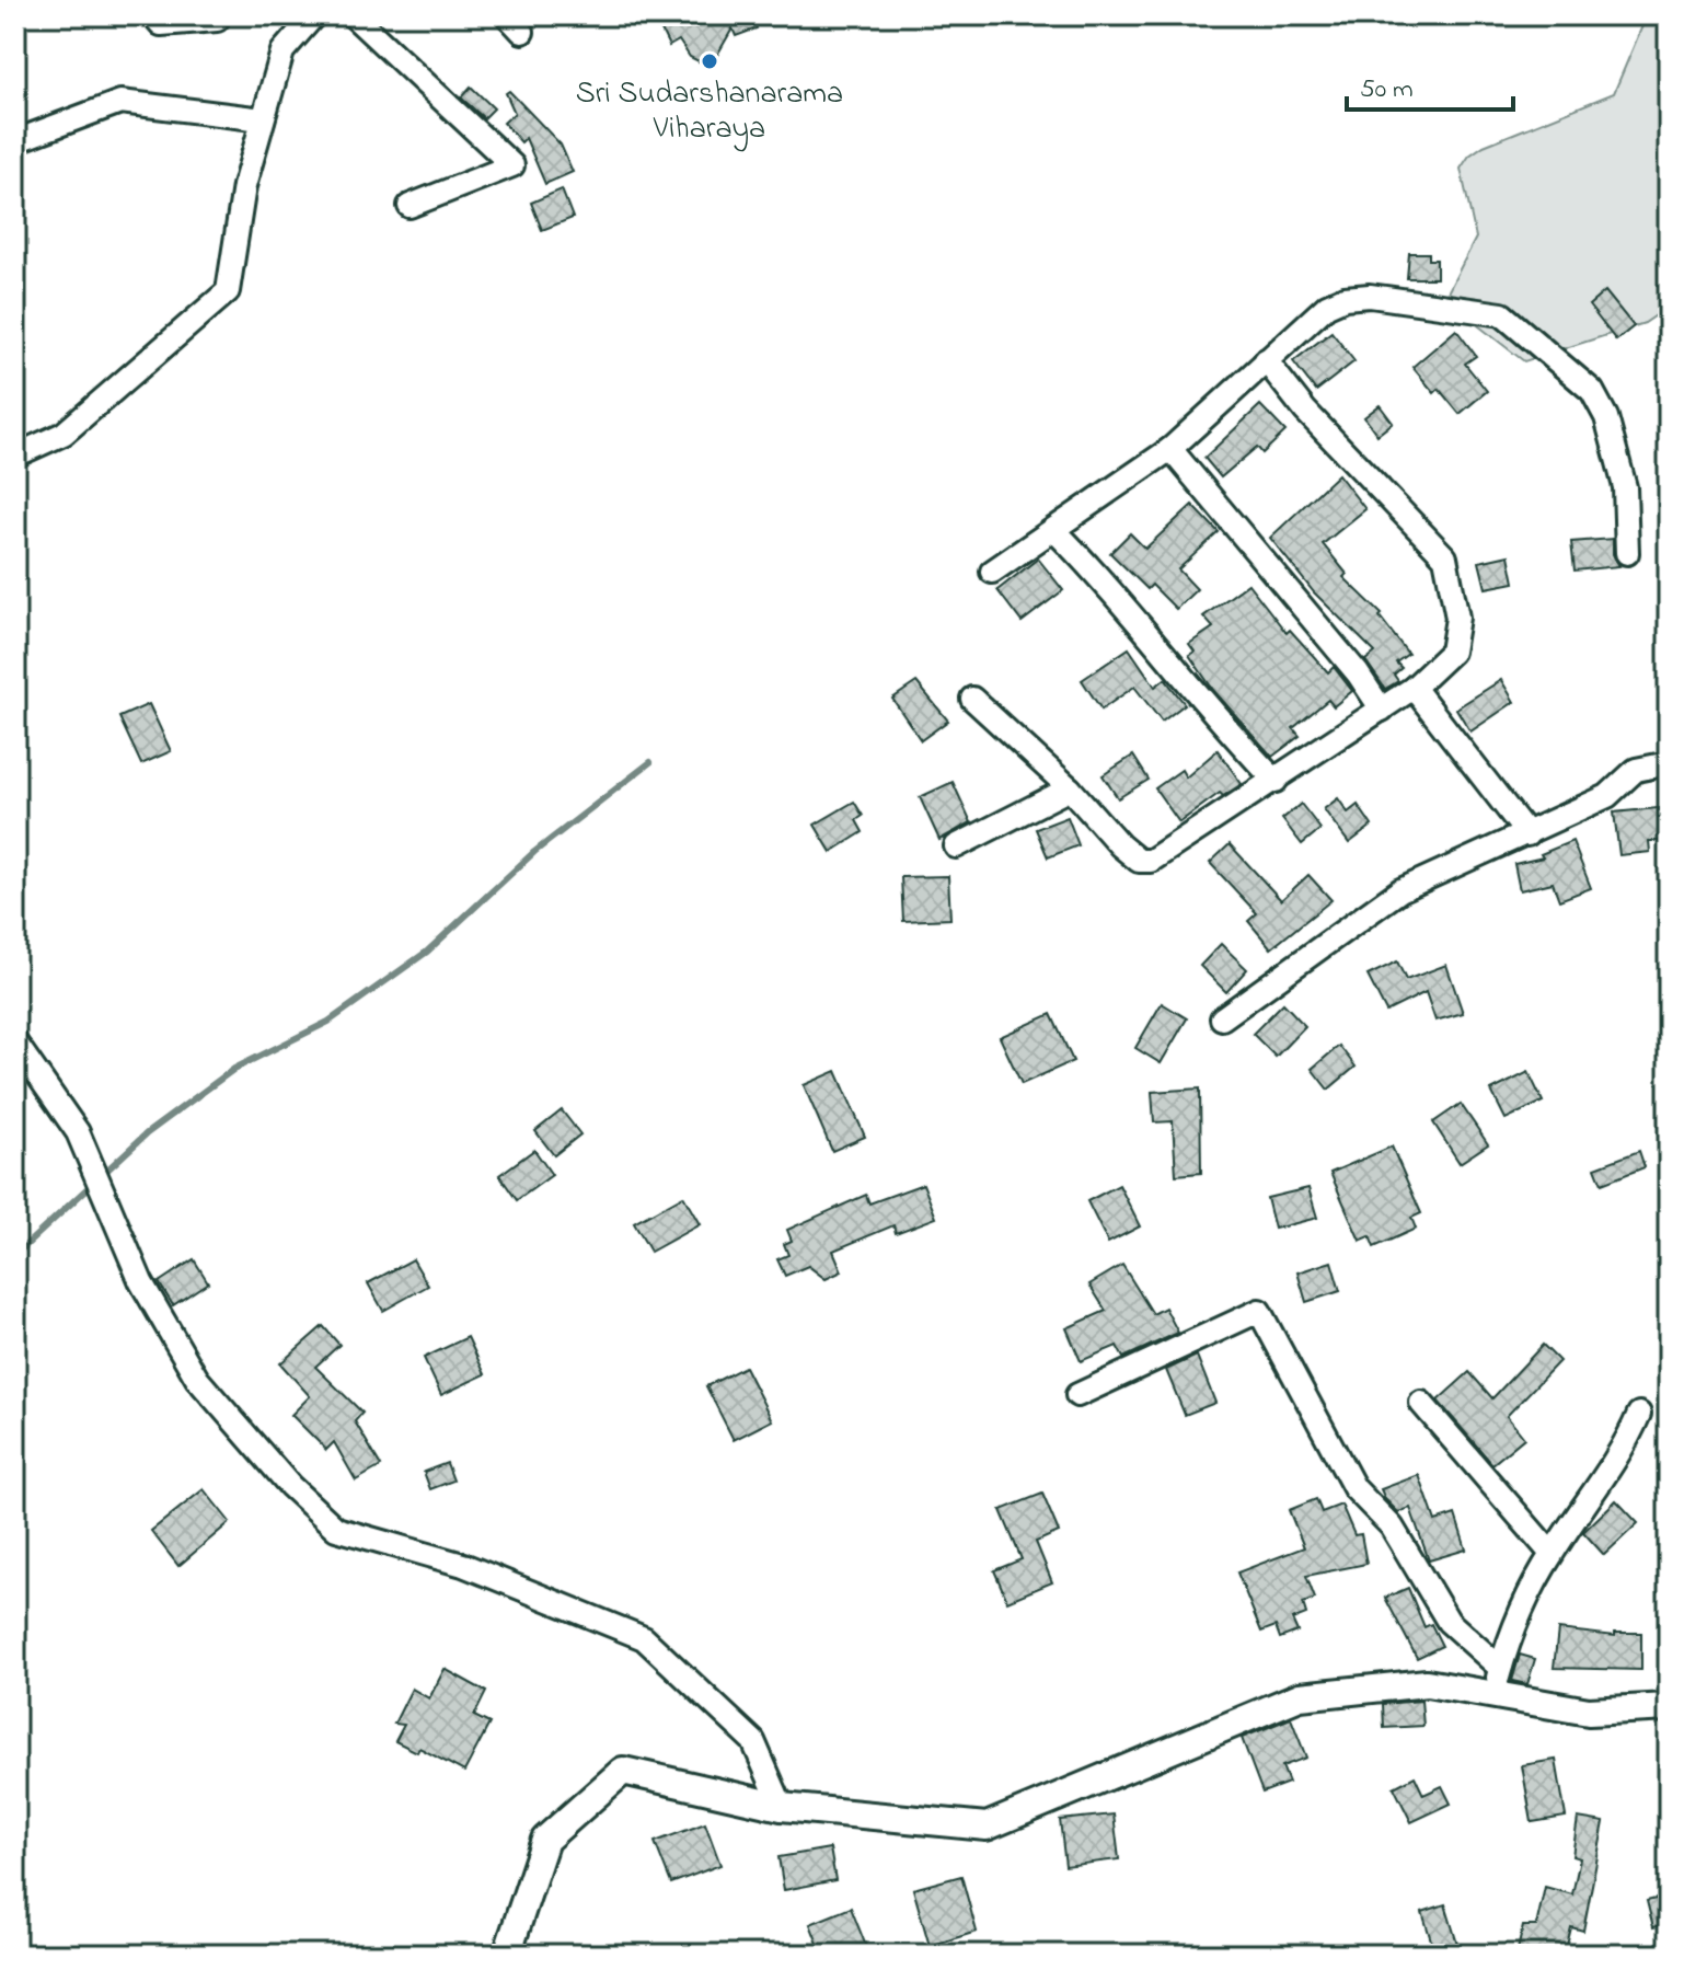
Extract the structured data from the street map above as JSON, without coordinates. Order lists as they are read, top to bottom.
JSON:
{
  "places": ["Sri Sudarshanarama Viharaya"],
  "scale_bar": "50 m"
}
